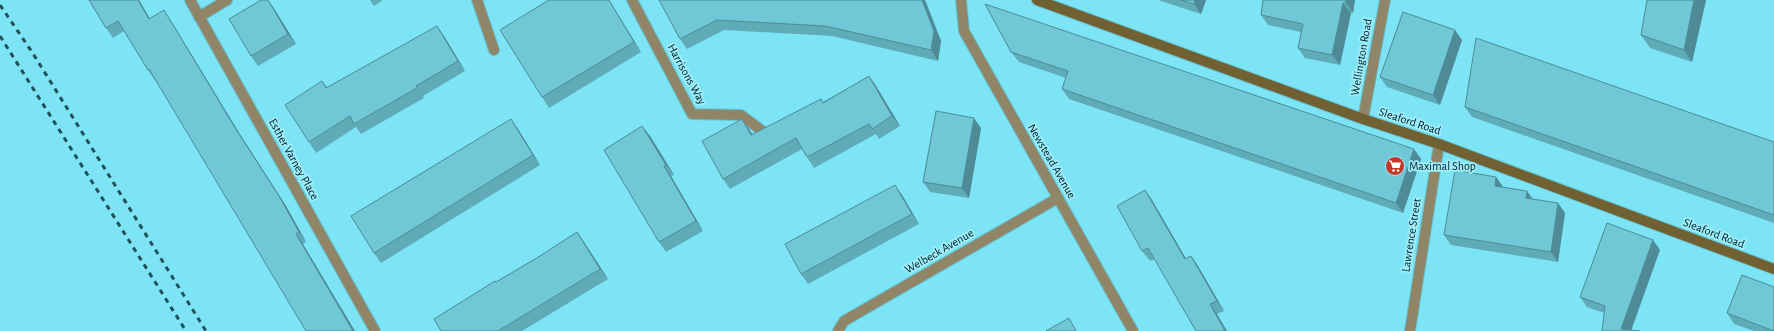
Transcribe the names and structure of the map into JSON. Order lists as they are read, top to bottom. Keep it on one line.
{"streets":{"street":["Wellington Road","Harrisons Way","Sleaford Road","Esther Varney Place","Newstead Avenue","Lawrence Street","Welbeck Avenue"]},"crossings":[["Wellington Road","Sleaford Road"],["Sleaford Road","Lawrence Street"],["Newstead Avenue","Welbeck Avenue"]],"places":{"supermarket":["Maximal Shop"]}}
